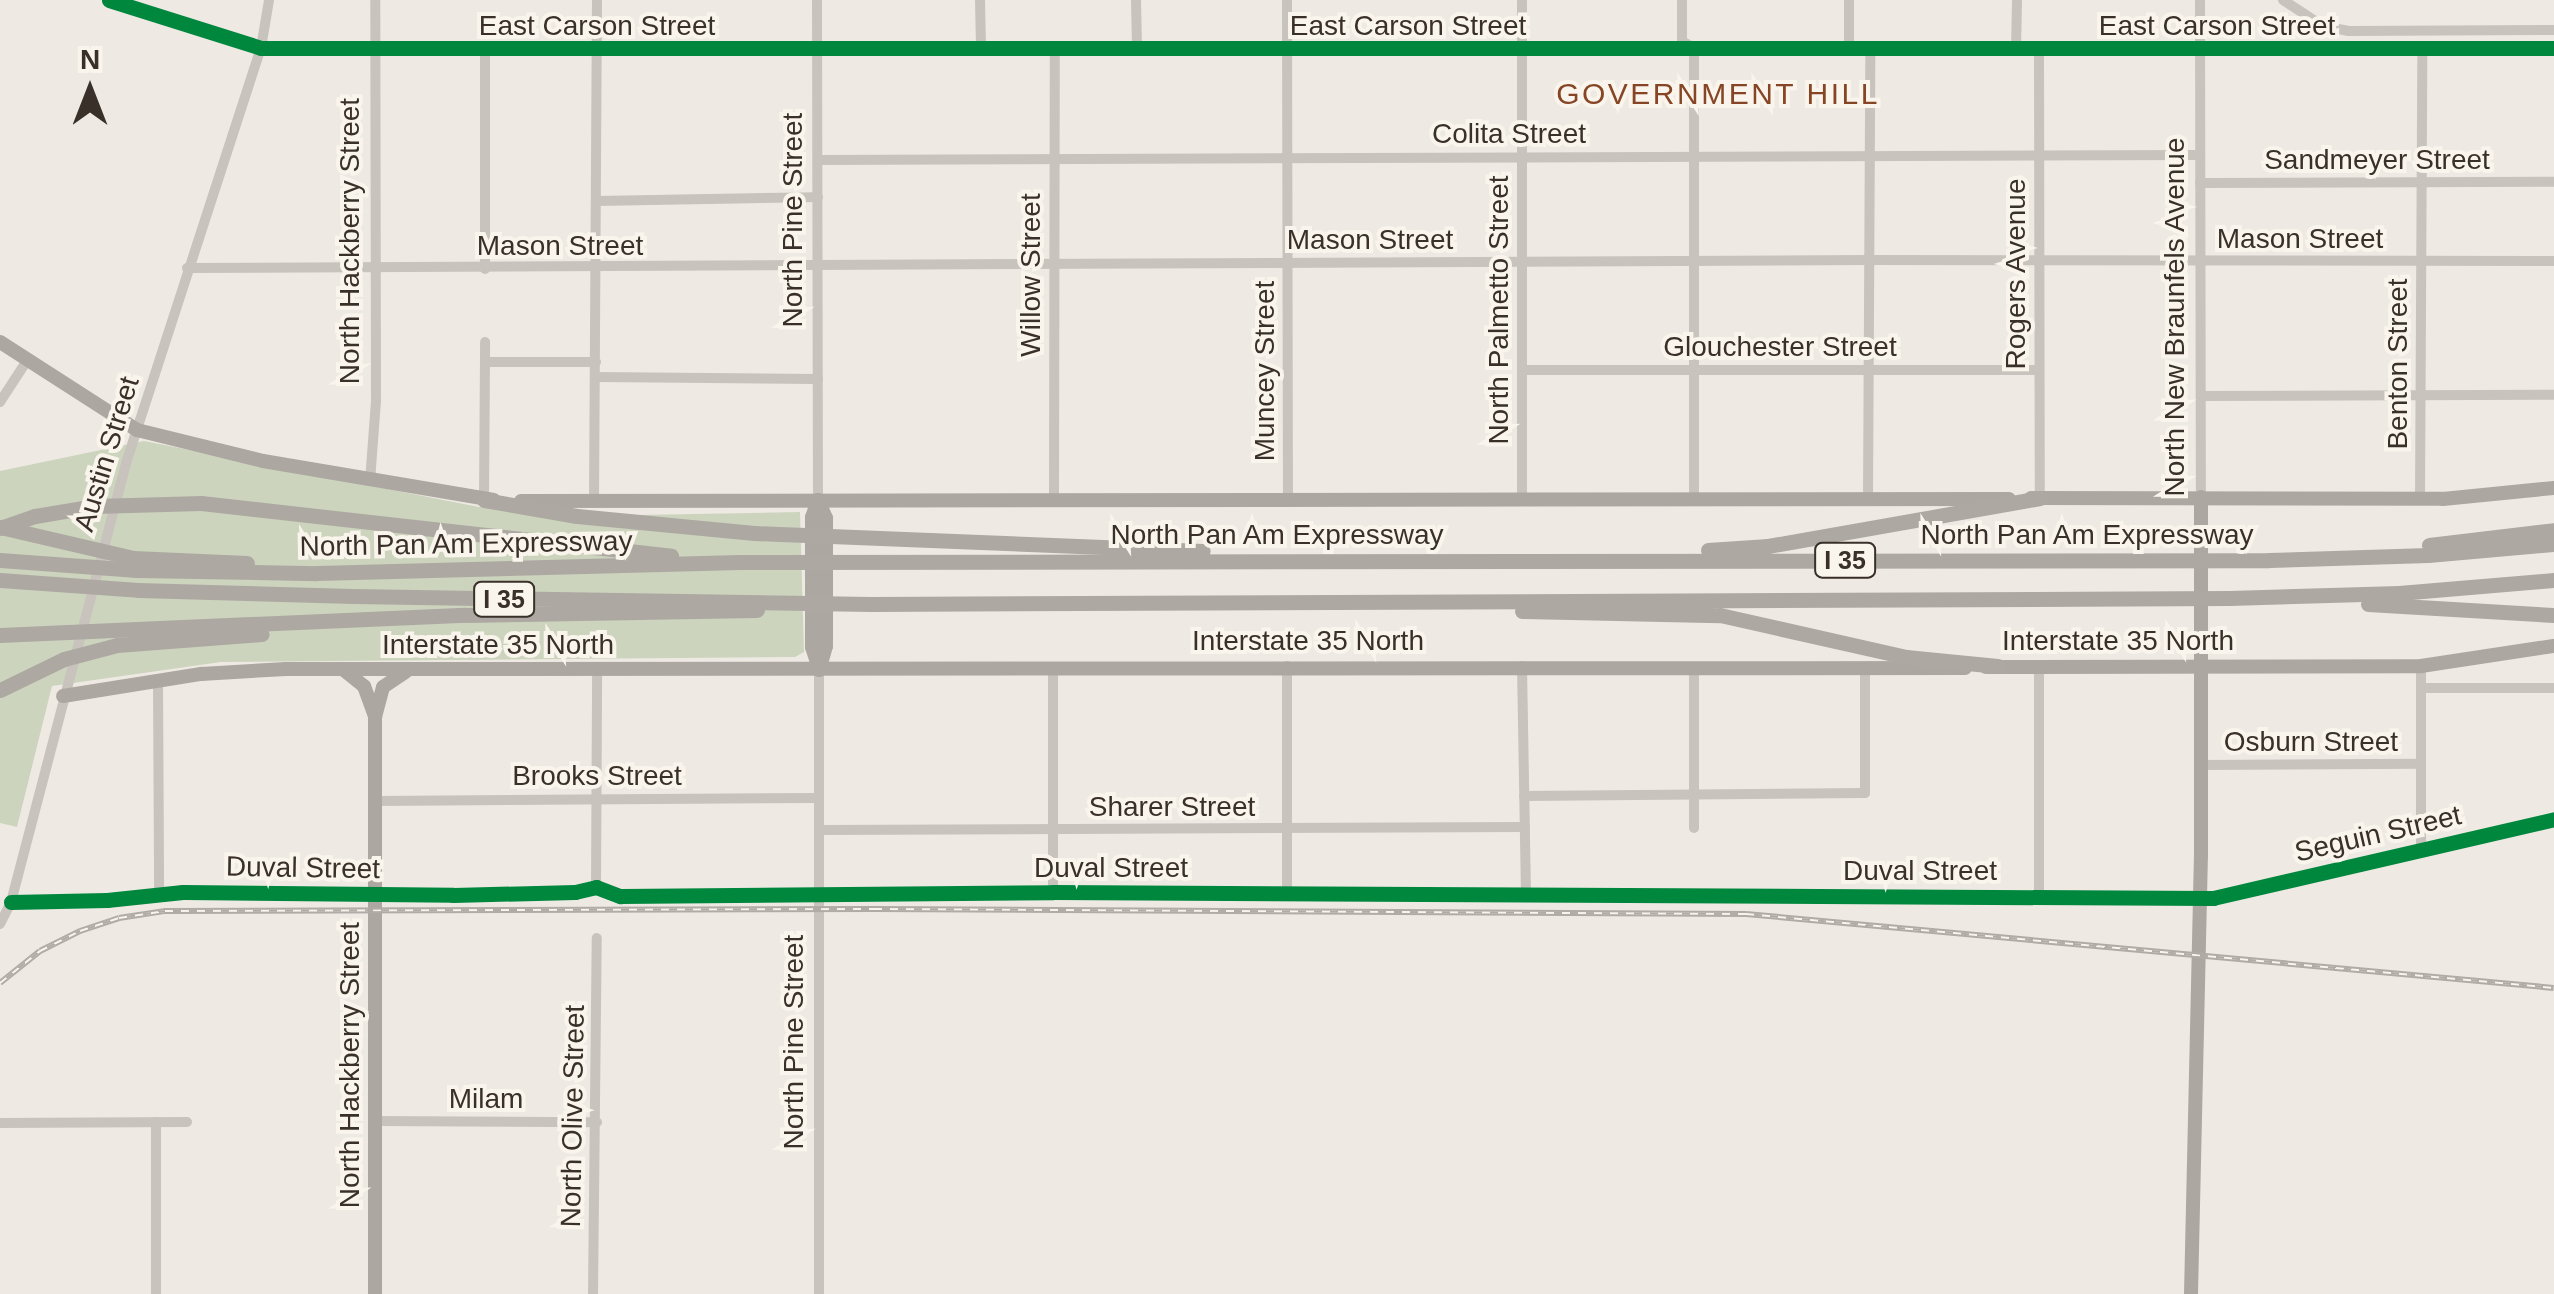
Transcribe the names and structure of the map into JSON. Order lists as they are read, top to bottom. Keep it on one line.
{"streets":{"highway":["North Pan Am Expressway","I 35"],"main road":["North Pine Street","North Hackberry Street","North New Braunfels Avenue","Interstate 35 North"],"street":["East Carson Street","Colita Street","Sandmeyer Street","Mason Street","Rogers Avenue","Willow Street","North Palmetto Street","Glouchester Street","Benton Street","Muncey Street","Austin Street","Osburn Street","Brooks Street","Sharer Street","Seguin Street","Duval Street","Milam","North Olive Street"]},"crossings":[["East Carson Street","North Pine Street"],["East Carson Street","North Hackberry Street"],["East Carson Street","Rogers Avenue"],["East Carson Street","Willow Street"],["East Carson Street","North Palmetto Street"],["East Carson Street","North New Braunfels Avenue"],["East Carson Street","Benton Street"],["East Carson Street","Muncey Street"],["East Carson Street","Austin Street"],["Colita Street","North Pine Street"],["Colita Street","Rogers Avenue"],["Colita Street","Willow Street"],["Colita Street","North Palmetto Street"],["Colita Street","North New Braunfels Avenue"],["Colita Street","Muncey Street"],["Sandmeyer Street","North New Braunfels Avenue"],["Sandmeyer Street","Benton Street"],["North Pine Street","Mason Street"],["North Pine Street","Interstate 35 North"],["North Pine Street","Brooks Street"],["North Pine Street","Sharer Street"],["North Pine Street","Duval Street"],["Mason Street","North Hackberry Street"],["Mason Street","Rogers Avenue"],["Mason Street","Willow Street"],["Mason Street","North Palmetto Street"],["Mason Street","North New Braunfels Avenue"],["Mason Street","Benton Street"],["Mason Street","Muncey Street"],["Mason Street","Austin Street"],["North Hackberry Street","Brooks Street"],["North Hackberry Street","Duval Street"],["North Hackberry Street","Milam"],["Rogers Avenue","Glouchester Street"],["North Palmetto Street","Glouchester Street"],["North New Braunfels Avenue","Interstate 35 North"],["North New Braunfels Avenue","Osburn Street"],["Austin Street","Interstate 35 North"],["Austin Street","Duval Street"],["Seguin Street","Duval Street"],["Milam","North Olive Street"]],"districts":["GOVERNMENT HILL"],"north":"top"}
